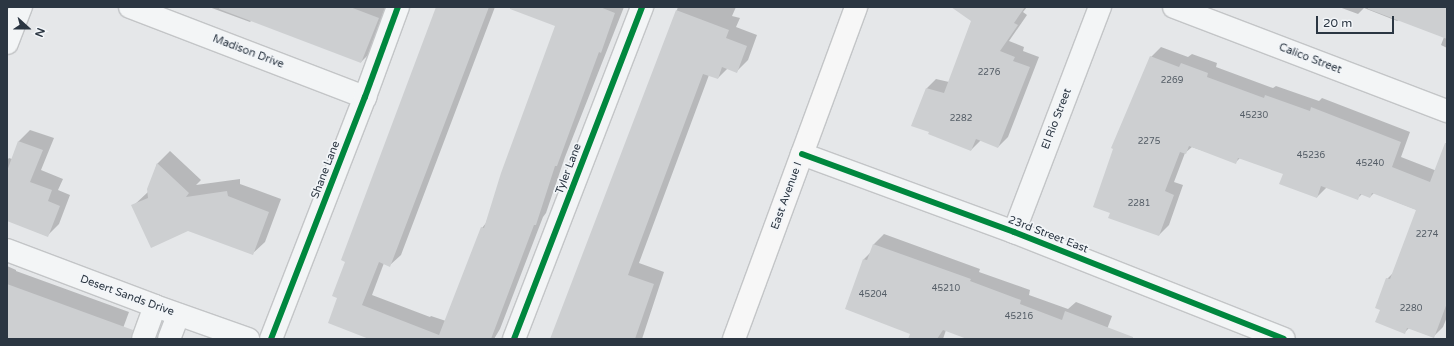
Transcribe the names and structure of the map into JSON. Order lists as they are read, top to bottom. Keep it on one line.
{"streets":{"main road":["East Avenue I"],"street":["Madison Drive","Calico Street","El Rio Street","Tyler Lane","Shane Lane","23rd Street East","Desert Sands Drive"]},"crossings":[["Madison Drive","Shane Lane"],["El Rio Street","23rd Street East"],["East Avenue I","23rd Street East"]],"house_numbers":["2276","2269","45230","2282","2275","45236","45240","2281","2274","45210","45204","2280","45216"],"scale_bar":"20 m","north":"right"}
